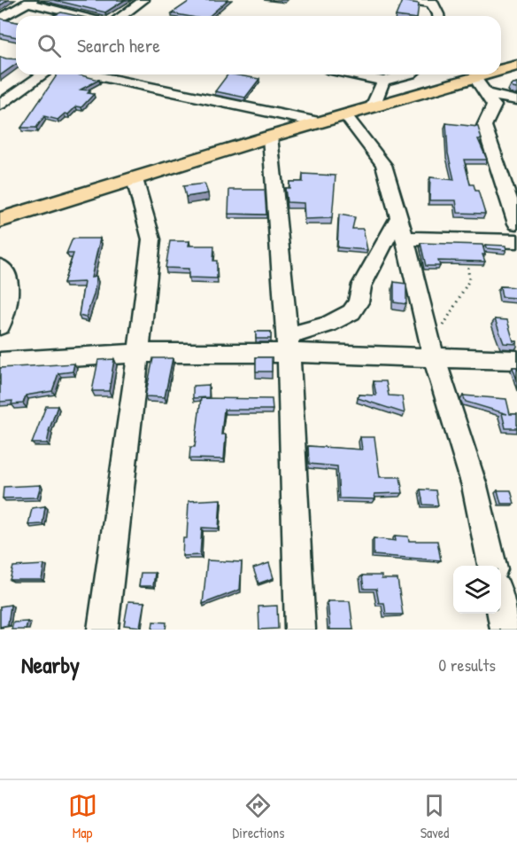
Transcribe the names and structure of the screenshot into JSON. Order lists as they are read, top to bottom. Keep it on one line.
{"page":{"search":"Search here","heading":["Nearby","0 results"],"nav":["Map","Directions","Saved"]}}
